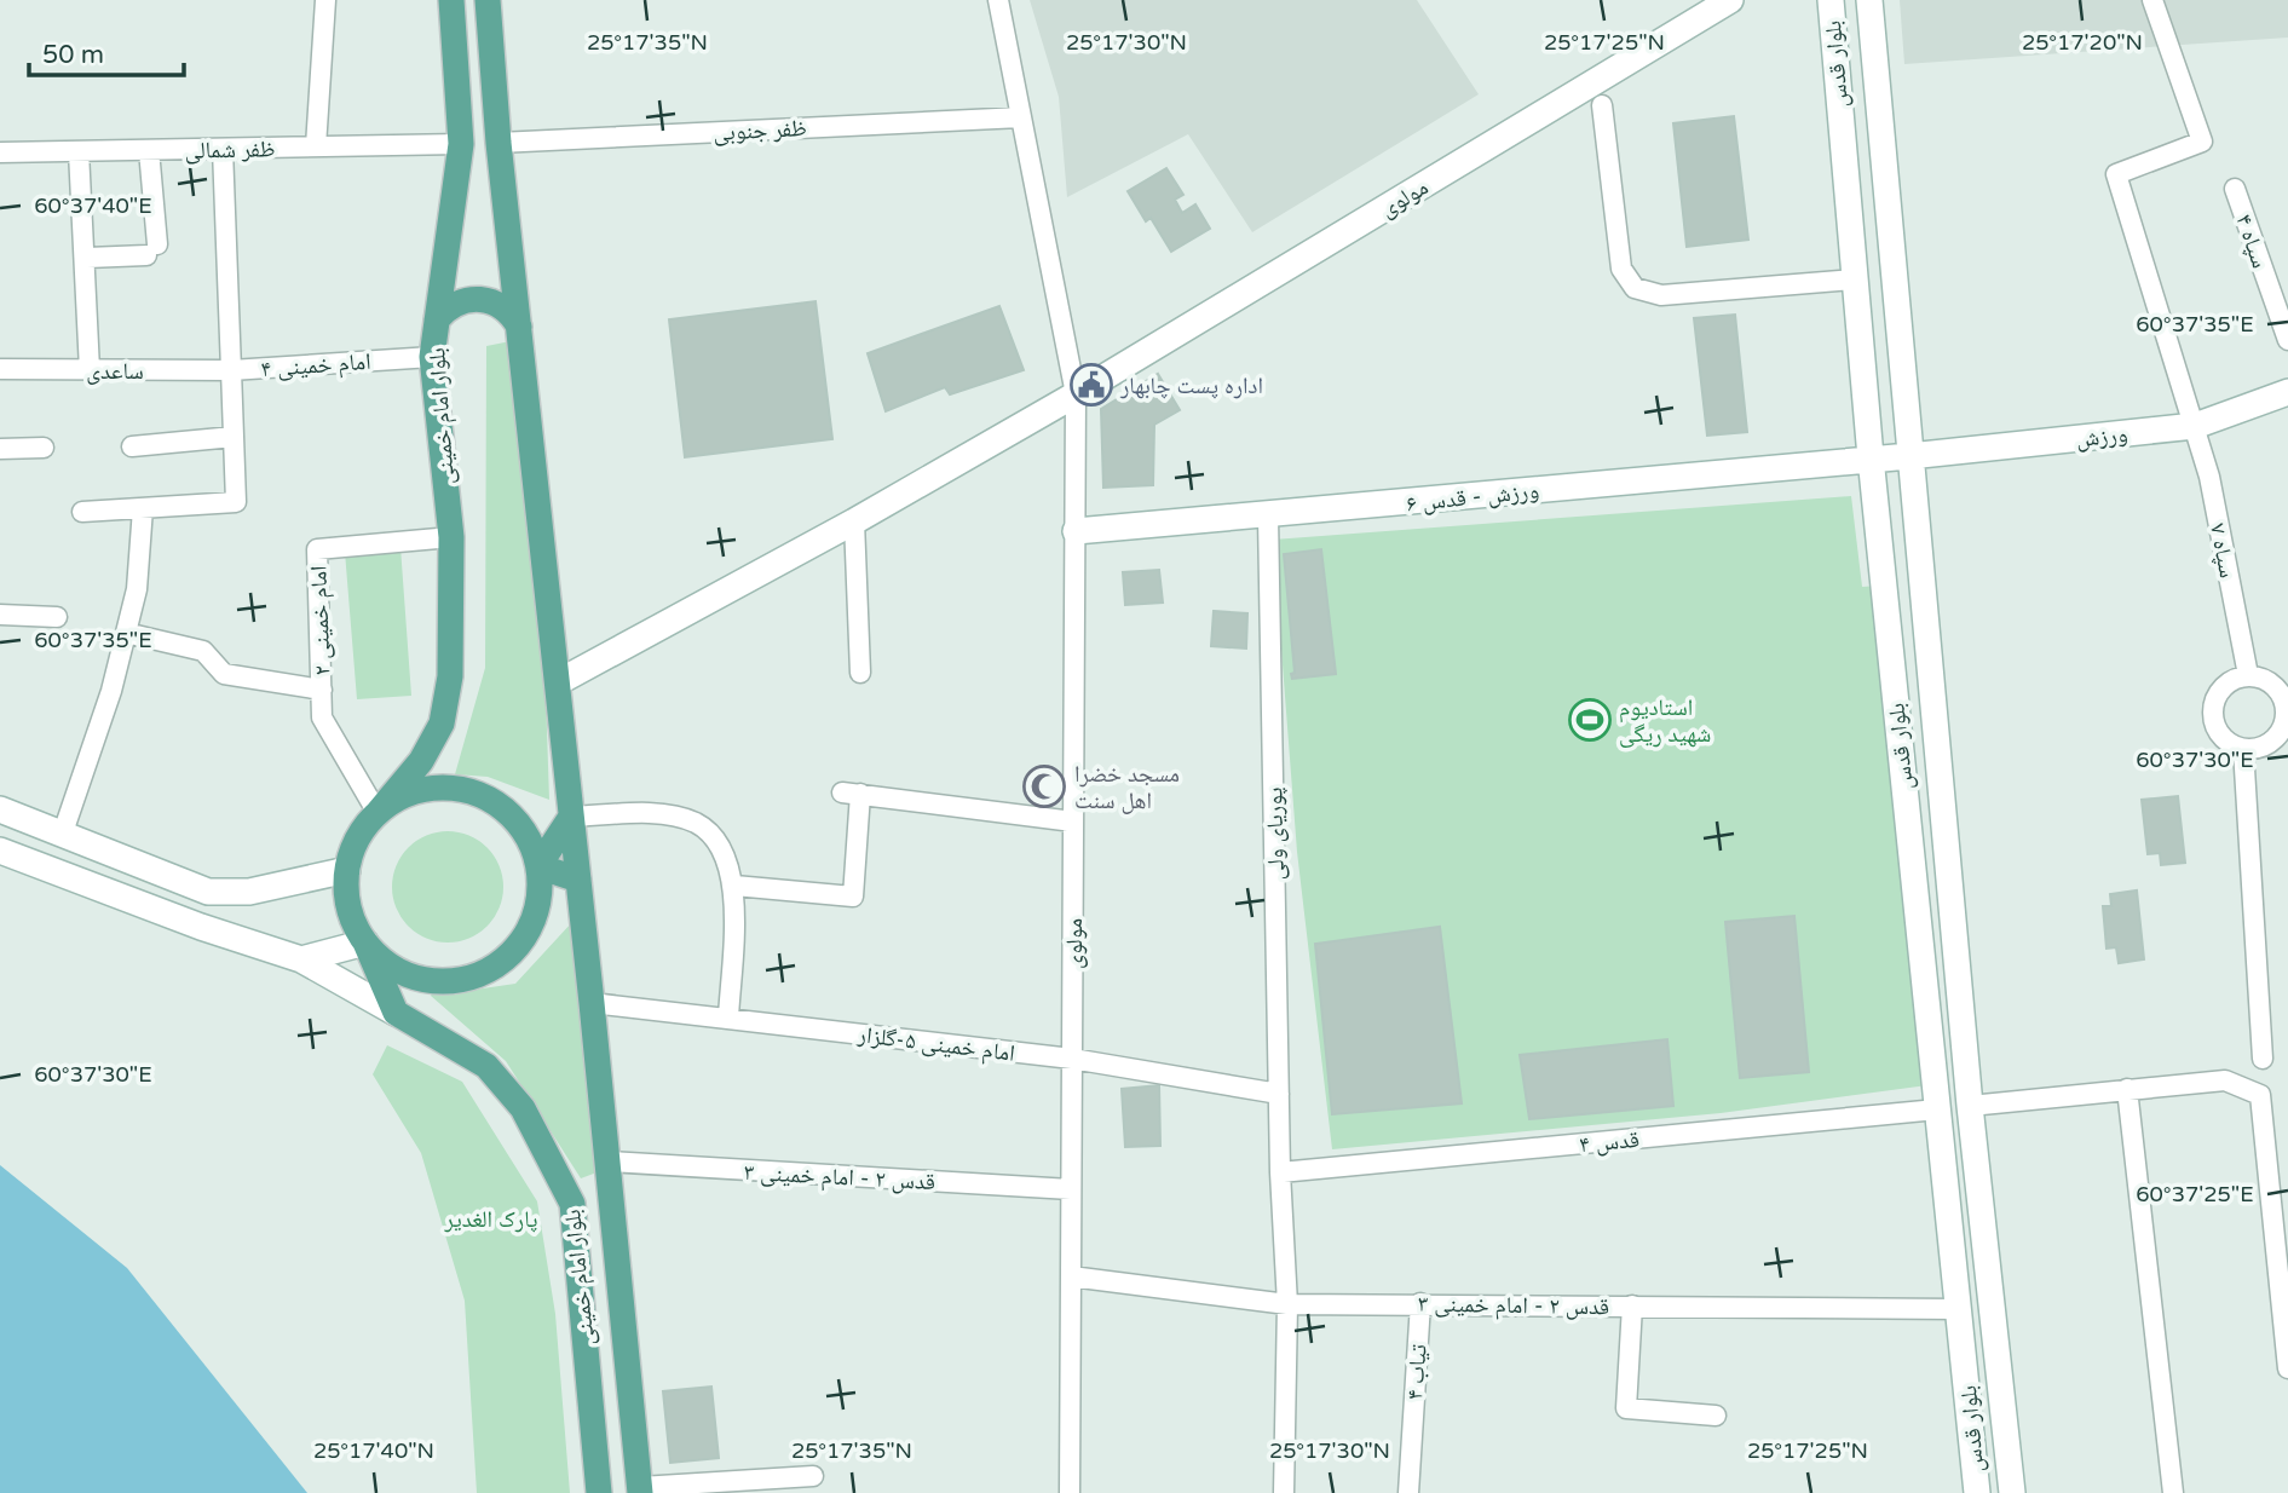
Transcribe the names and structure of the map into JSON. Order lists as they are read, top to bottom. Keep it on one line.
{"streets":{"main road":["بلوار امام خمینی"],"street":["بلوار قدس","ظفر جنوبی","ظفر شمالی","مولوی","سپاه ۴","امام خمینی ۴","ساعدی","ورزش","ورزش - قدس ۶","سپاه ۷","امام خمینی ۲","پوریای ولی","امام خمینی ۵-گلزار","قدس ۴","قدس ۲ - امام خمینی ۳","تیاب ۴"]},"crossings":[["بلوار قدس","ورزش"],["بلوار قدس","ورزش - قدس ۶"],["بلوار قدس","قدس ۴"],["بلوار قدس","قدس ۲ - امام خمینی ۳"],["ظفر جنوبی","مولوی"],["ظفر جنوبی","بلوار امام خمینی"],["ظفر شمالی","بلوار امام خمینی"],["مولوی","بلوار امام خمینی"],["مولوی","ورزش - قدس ۶"],["مولوی","امام خمینی ۵-گلزار"],["مولوی","قدس ۲ - امام خمینی ۳"],["امام خمینی ۴","ساعدی"],["امام خمینی ۴","بلوار امام خمینی"],["بلوار امام خمینی","امام خمینی ۲"],["بلوار امام خمینی","امام خمینی ۵-گلزار"],["بلوار امام خمینی","قدس ۲ - امام خمینی ۳"],["ورزش","ورزش - قدس ۶"],["ورزش","سپاه ۷"],["ورزش - قدس ۶","پوریای ولی"],["پوریای ولی","امام خمینی ۵-گلزار"],["پوریای ولی","قدس ۴"],["پوریای ولی","قدس ۲ - امام خمینی ۳"],["قدس ۲ - امام خمینی ۳","تیاب ۴"]],"parks":["پارک الغدیر"],"places":{"public building":["اداره پست چابهار"],"sports":["استادیوم شهید ریگی"],"mosque":["مسجد خضرا اهل سنت"]},"scale_bar":"50 m","coordinates":["25°17'35\"N","25°17'30\"N","25°17'25\"N","25°17'20\"N","60°37'40\"E","60°37'35\"E","60°37'30\"E","60°37'25\"E","25°17'40\"N"]}
